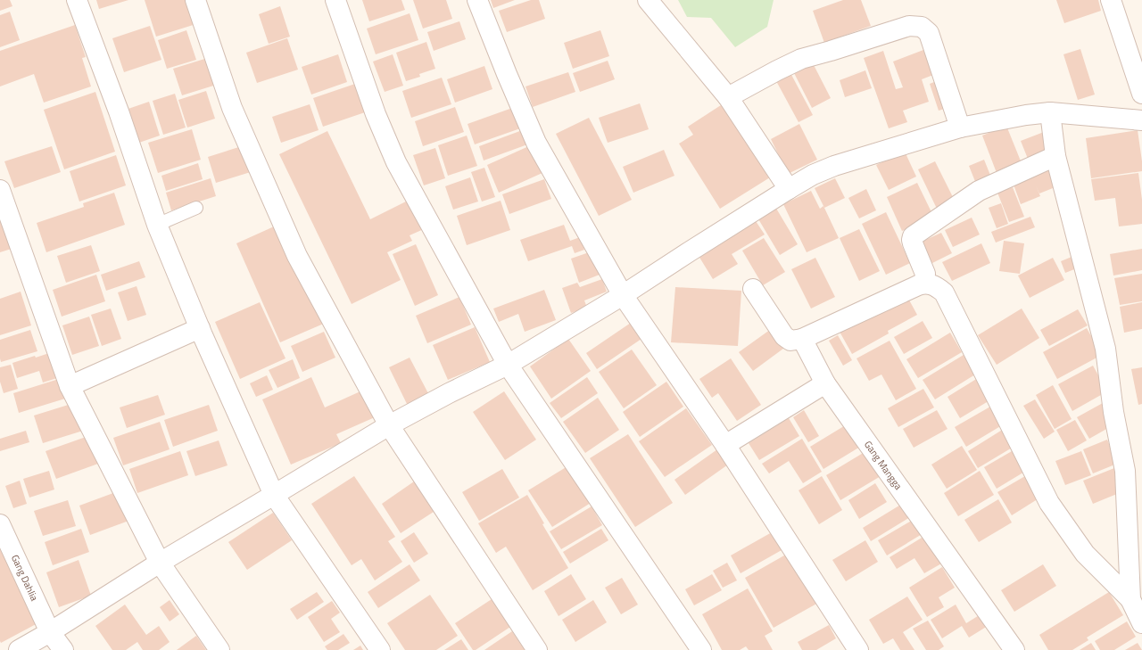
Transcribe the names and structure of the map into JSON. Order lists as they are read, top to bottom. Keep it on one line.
{"streets":{"street":["Gang Mangga","Gang Dahlia"]}}
